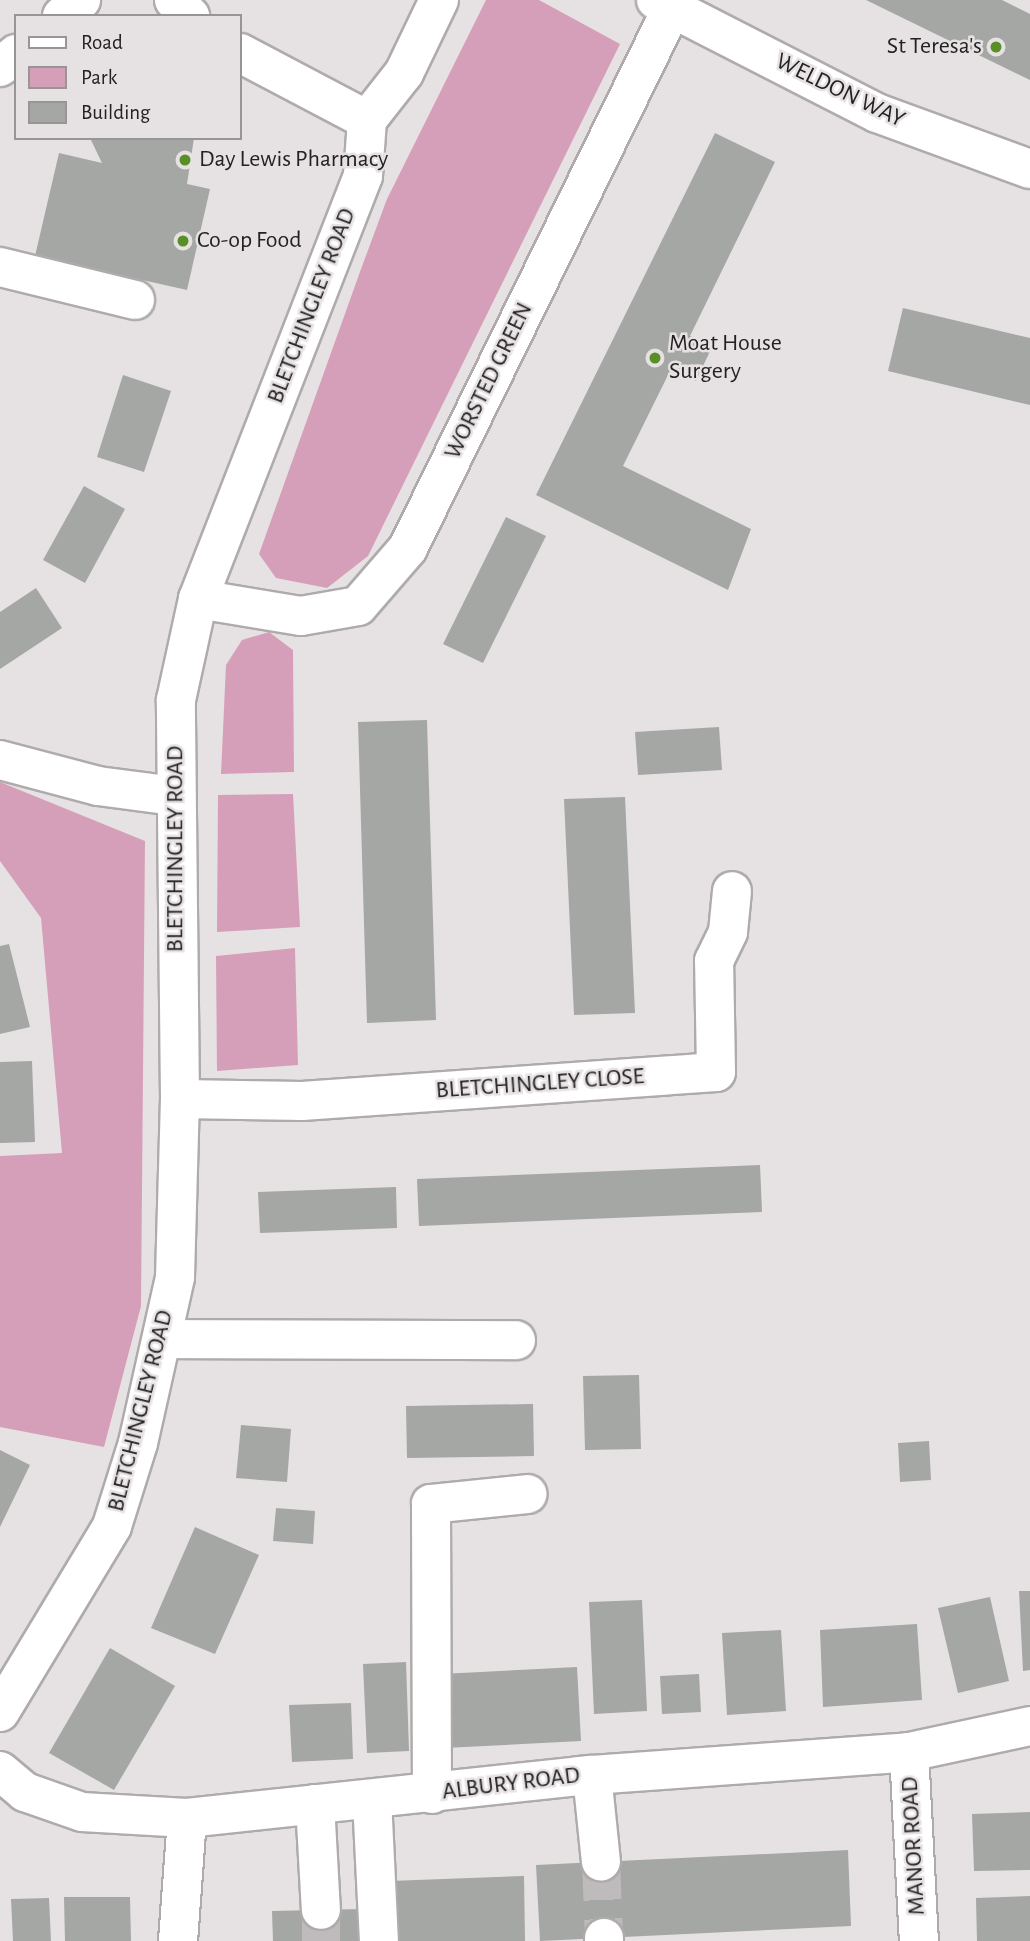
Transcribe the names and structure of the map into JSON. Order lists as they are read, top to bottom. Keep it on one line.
{"streets":{"street":["WELDON WAY","BLETCHINGLEY ROAD","WORSTED GREEN","BLETCHINGLEY CLOSE","ALBURY ROAD","MANOR ROAD"]},"crossings":[["WELDON WAY","WORSTED GREEN"],["BLETCHINGLEY ROAD","WORSTED GREEN"],["BLETCHINGLEY ROAD","BLETCHINGLEY CLOSE"],["ALBURY ROAD","MANOR ROAD"]],"places":["St Teresa's","Day Lewis Pharmacy","Co-op Food","Moat House Surgery"],"legend":["Road","Park","Building"]}
